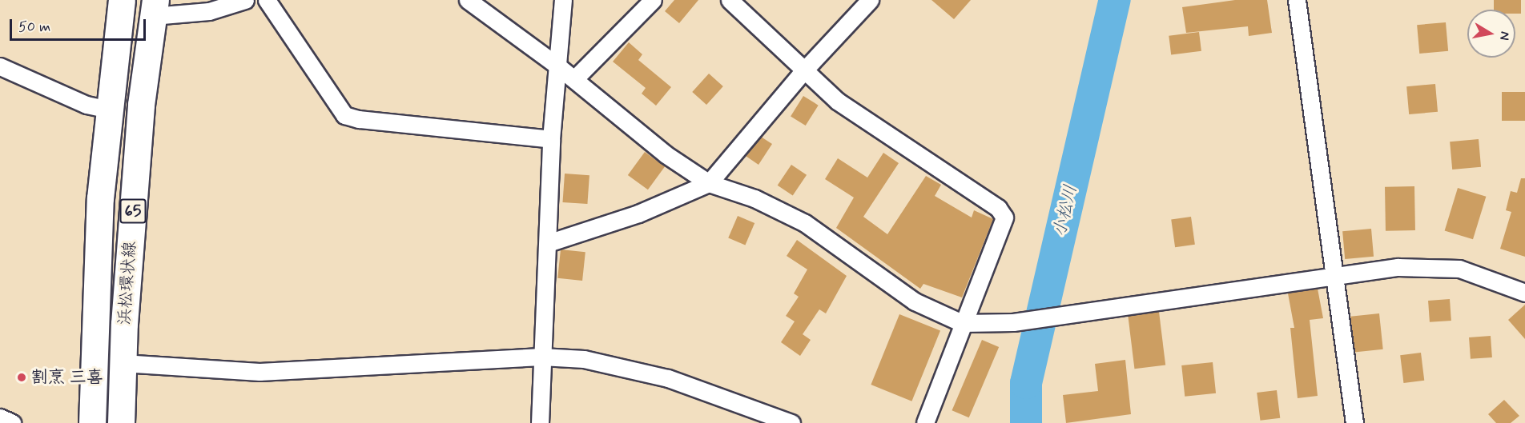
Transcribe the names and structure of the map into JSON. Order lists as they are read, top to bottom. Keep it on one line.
{"streets":{"main road":["65","浜松環状線"]},"water":["小松川"],"places":["割烹 三喜"],"scale_bar":"50 m","north":"right"}
